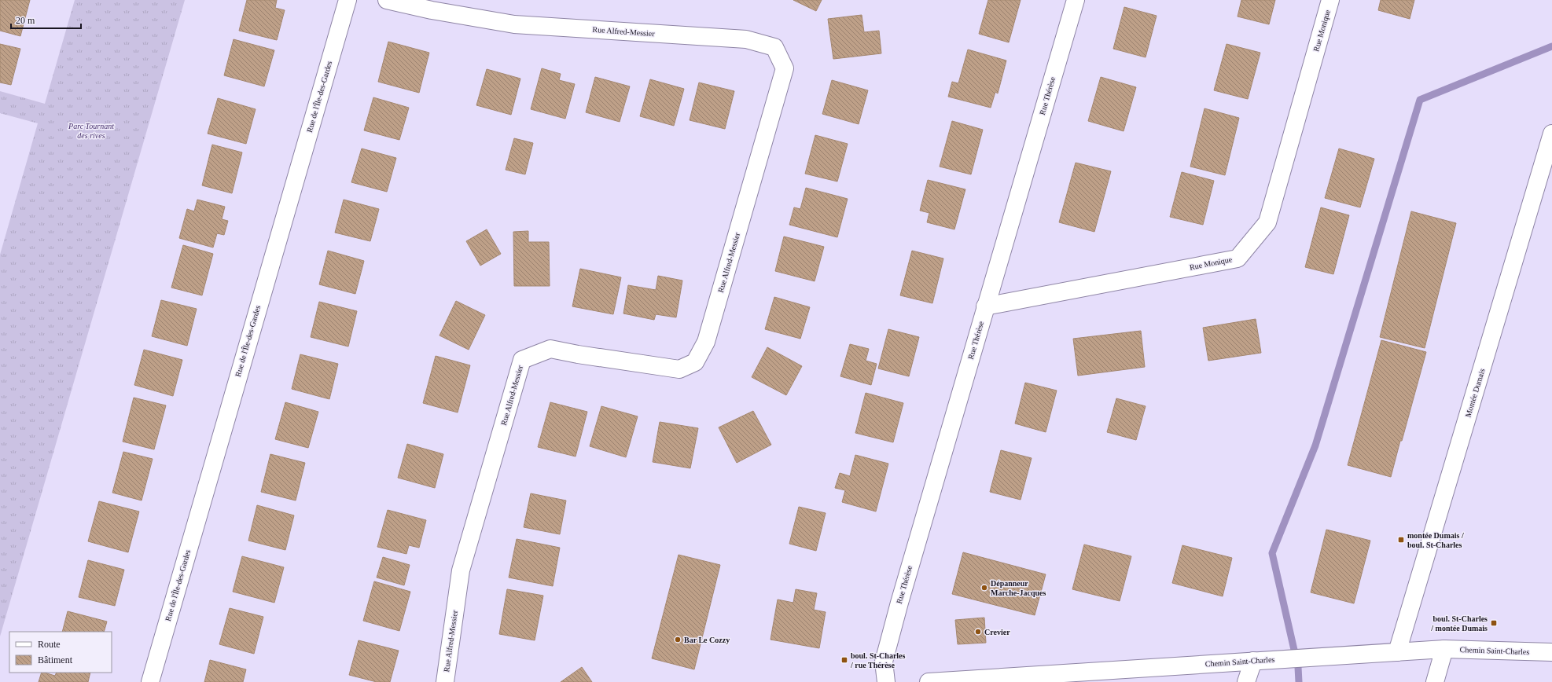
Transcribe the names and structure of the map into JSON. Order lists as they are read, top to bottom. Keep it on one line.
{"streets":{"street":["Rue Monique","Rue Alfred-Messier","Rue Thérèse","Rue de l'Île-des-Gardes","Montée Dumais","Chemin Saint-Charles"]},"crossings":[["Rue Monique","Rue Thérèse"],["Montée Dumais","Chemin Saint-Charles"]],"parks":["Parc Tournant des rives"],"places":{"transit":["montée Dumais / boul. St-Charles","boul. St-Charles / montée Dumais","boul. St-Charles / rue Thérèse"],"other":["Dépanneur Marche-Jacques","Crevier","Bar Le Cozzy"]},"legend":["Route","Bâtiment"],"scale_bar":"20 m"}
